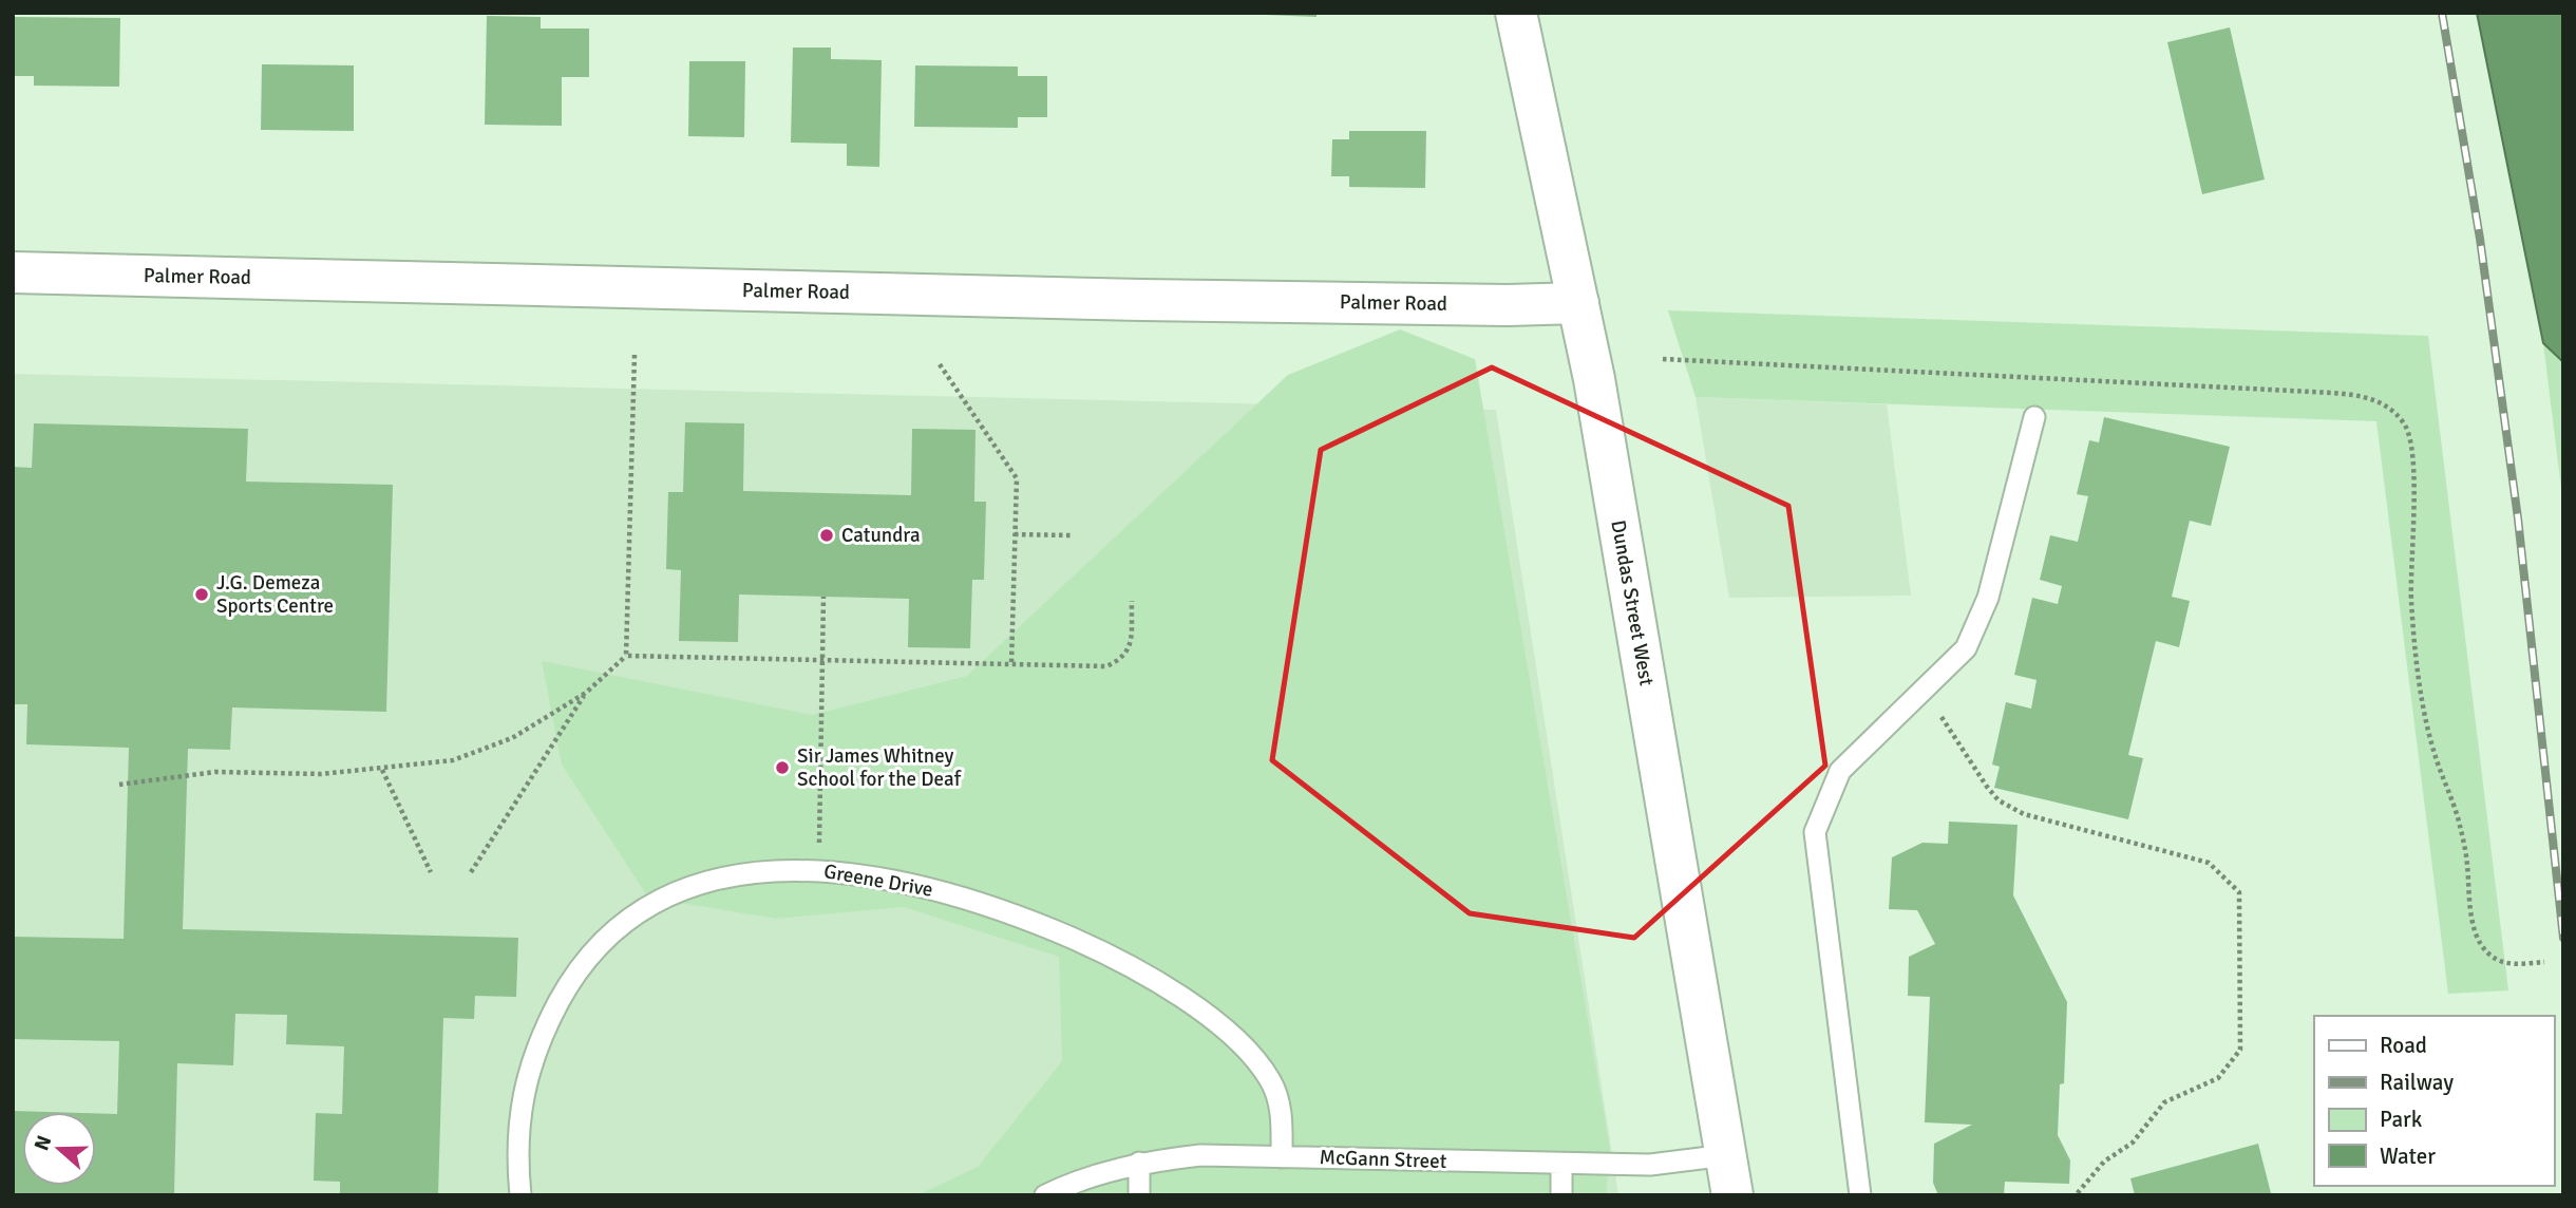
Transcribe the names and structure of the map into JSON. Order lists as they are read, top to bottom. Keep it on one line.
{"streets":{"street":["Palmer Road","Dundas Street West"],"lane":["Greene Drive","McGann Street"]},"crossings":[["Palmer Road","Dundas Street West"],["Dundas Street West","McGann Street"],["Greene Drive","McGann Street"]],"places":["Catundra","J.G. Demeza Sports Centre","Sir James Whitney School for the Deaf"],"legend":["Road","Railway","Park","Water"],"north":"left"}
